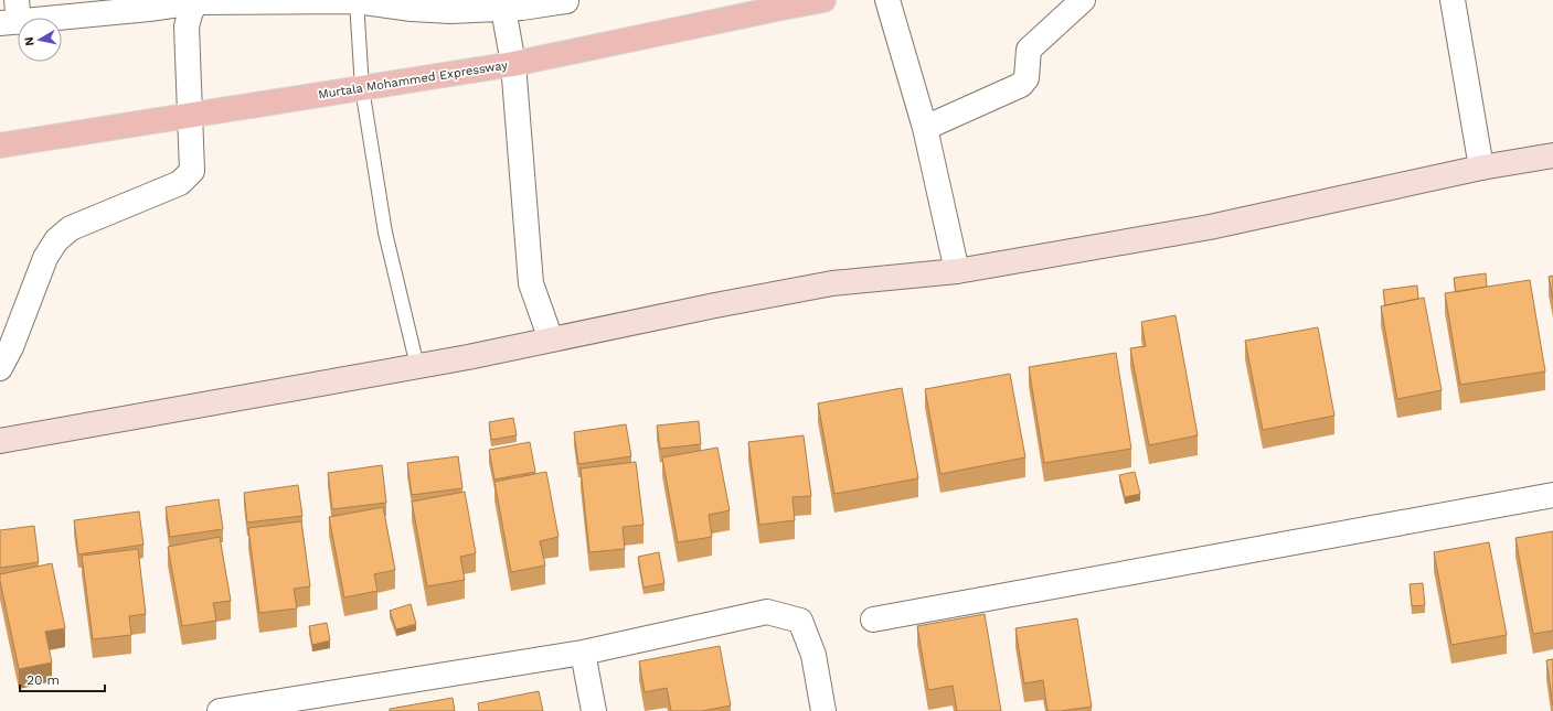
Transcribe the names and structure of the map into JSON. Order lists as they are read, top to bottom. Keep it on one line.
{"streets":{"main road":["Murtala Mohammed Expressway"]},"scale_bar":"20 m","north":"left"}
